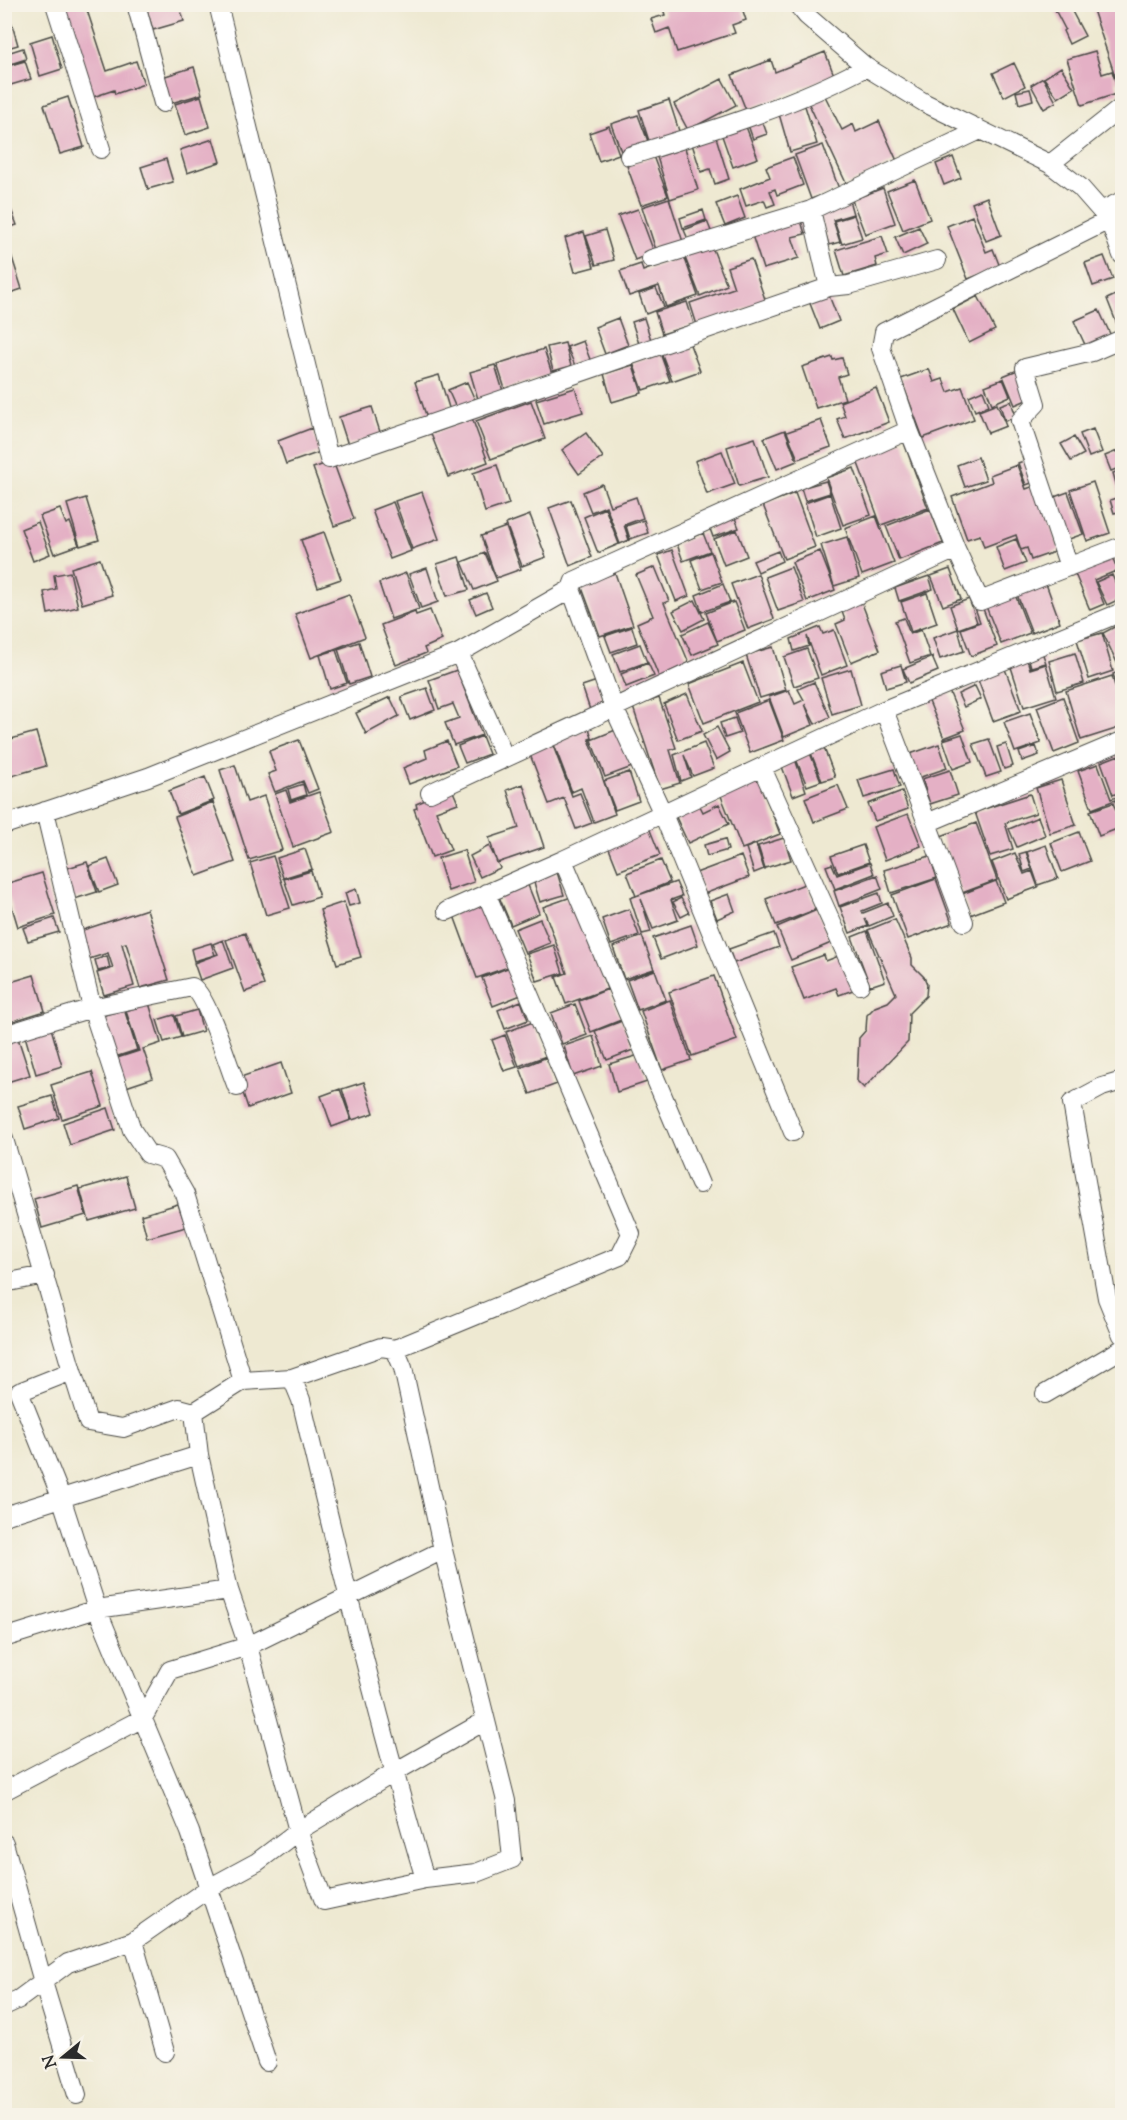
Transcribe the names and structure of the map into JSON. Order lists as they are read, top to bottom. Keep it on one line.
{"north":"left"}
